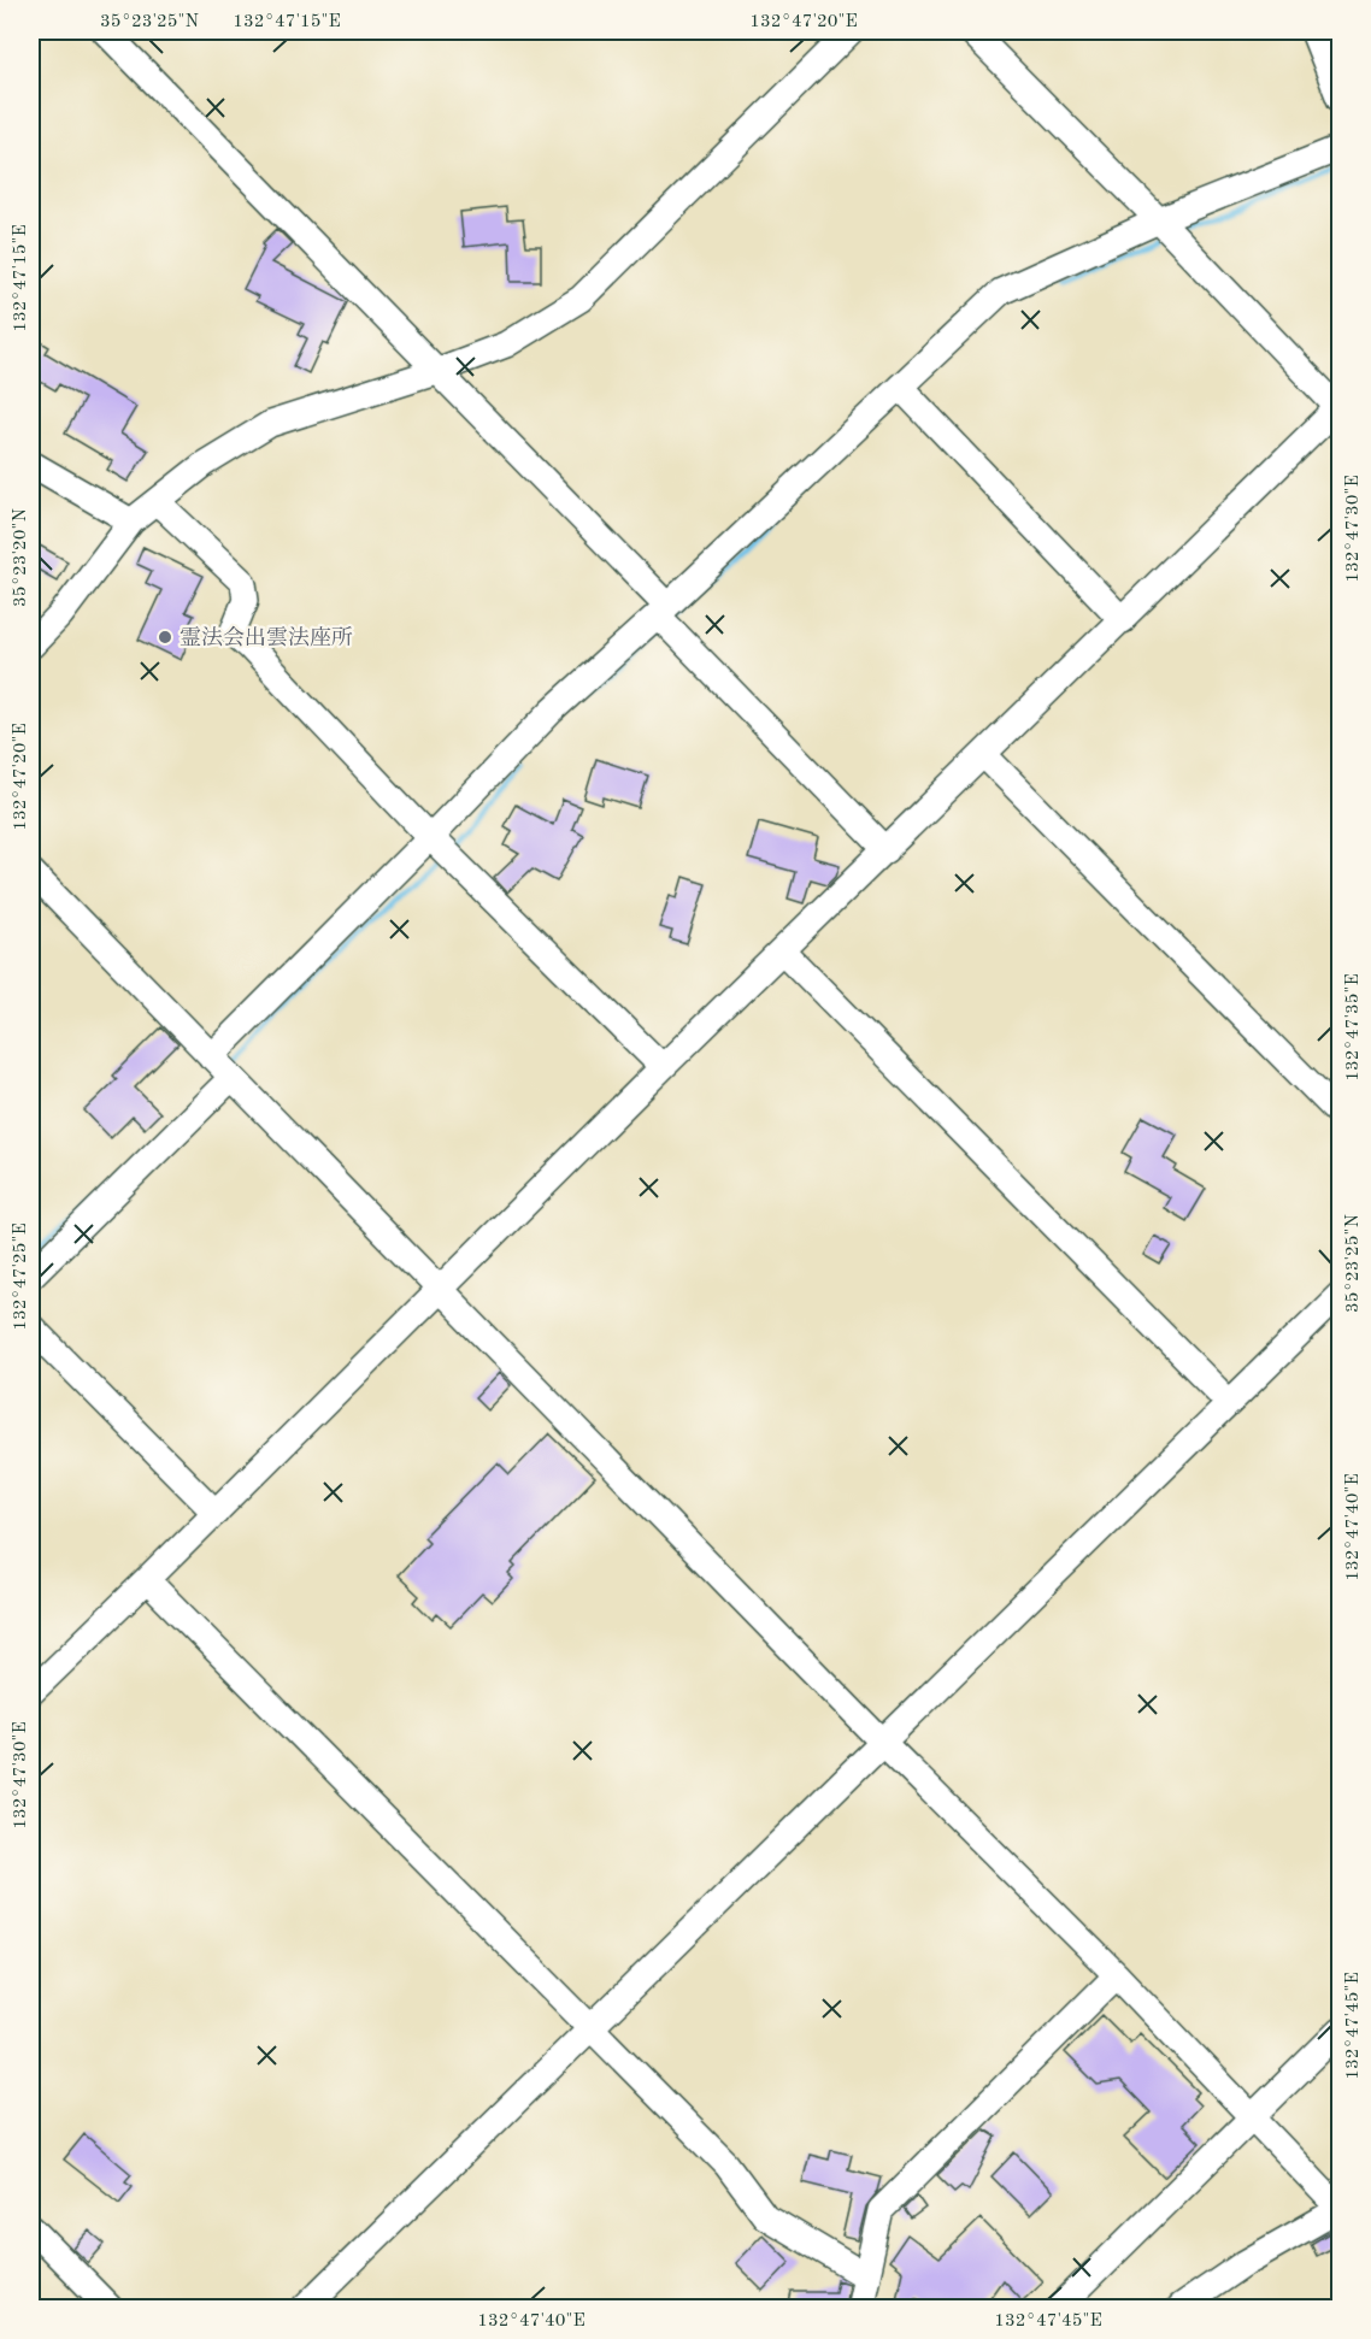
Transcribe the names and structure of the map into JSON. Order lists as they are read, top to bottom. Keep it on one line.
{"places":["霊法会出雲法座所"],"coordinates":["35°23'25\"N","132°47'15\"E","132°47'20\"E","132°47'30\"E","35°23'20\"N","132°47'35\"E","132°47'25\"E","132°47'40\"E","132°47'45\"E"]}
